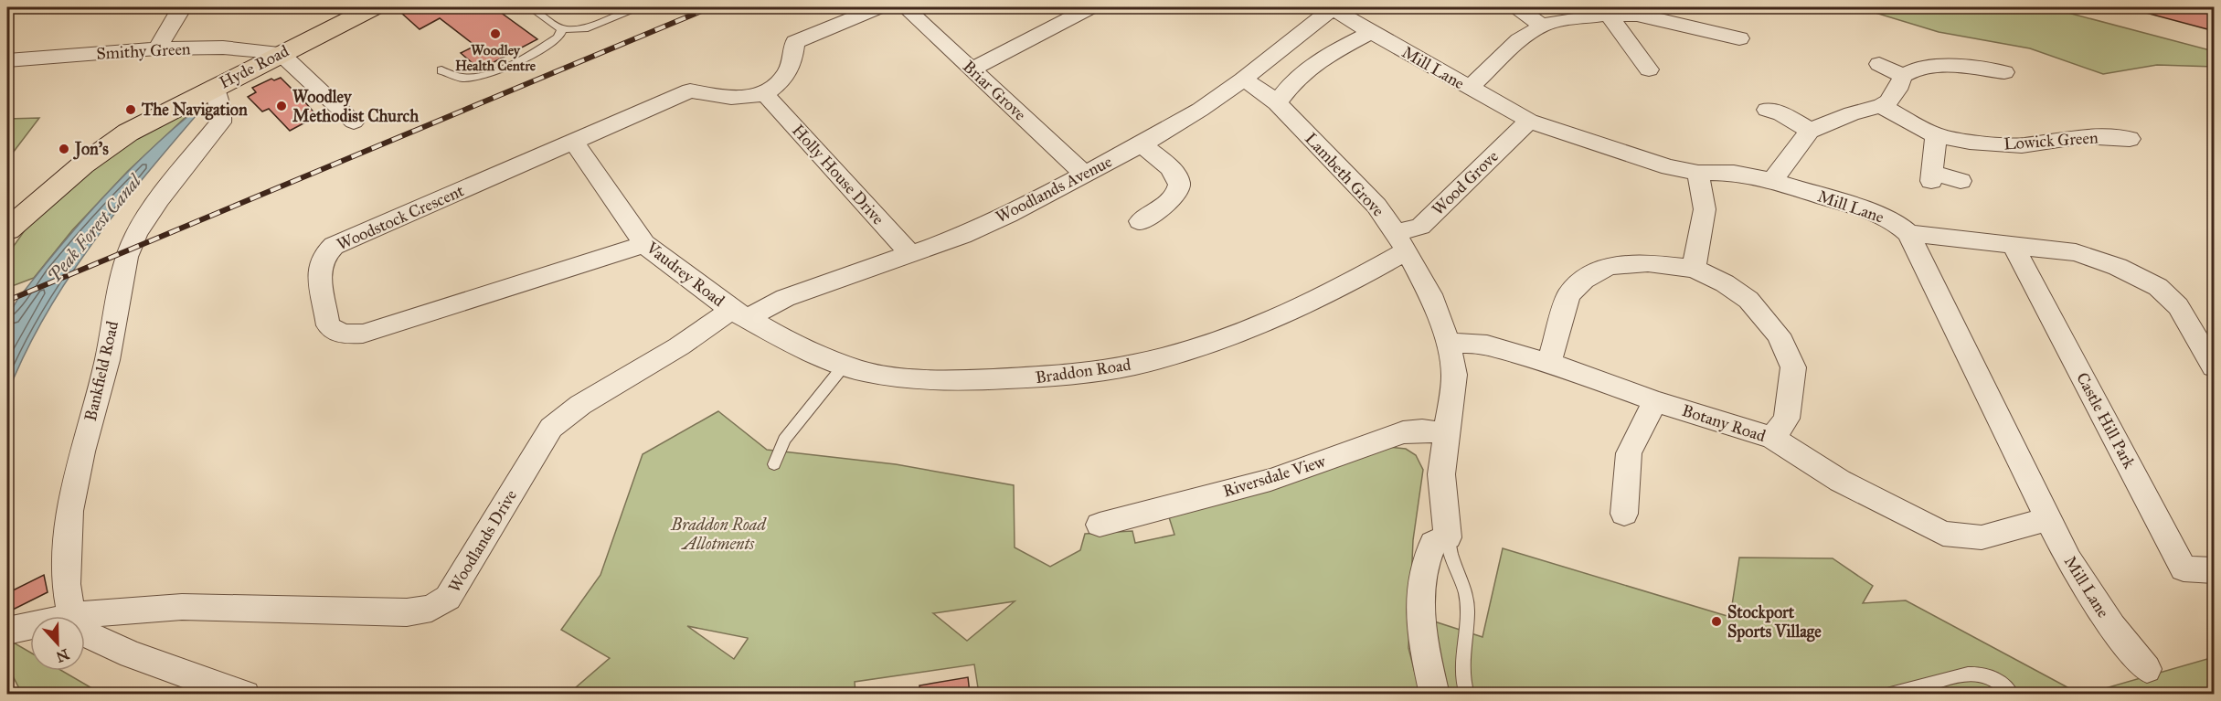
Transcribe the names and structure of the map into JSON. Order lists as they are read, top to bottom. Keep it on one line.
{"streets":{"main road":["Hyde Road"],"street":["Smithy Green","Mill Lane","Briar Grove","Lowick Green","Holly House Drive","Lambeth Grove","Wood Grove","Woodlands Avenue","Woodstock Crescent","Vaudrey Road","Bankfield Road","Braddon Road","Castle Hill Park","Botany Road","Riversdale View","Woodlands Drive"]},"crossings":[["Smithy Green","Hyde Road"],["Hyde Road","Bankfield Road"],["Mill Lane","Wood Grove"],["Mill Lane","Woodlands Avenue"],["Mill Lane","Botany Road"],["Briar Grove","Woodlands Avenue"],["Holly House Drive","Woodlands Avenue"],["Holly House Drive","Woodstock Crescent"],["Lambeth Grove","Wood Grove"],["Lambeth Grove","Woodlands Avenue"],["Lambeth Grove","Braddon Road"],["Lambeth Grove","Botany Road"],["Lambeth Grove","Riversdale View"],["Wood Grove","Braddon Road"],["Woodlands Avenue","Vaudrey Road"],["Woodlands Avenue","Braddon Road"],["Woodlands Avenue","Woodlands Drive"],["Woodstock Crescent","Vaudrey Road"],["Vaudrey Road","Braddon Road"],["Vaudrey Road","Woodlands Drive"],["Braddon Road","Woodlands Drive"]],"water":["Peak Forest Canal"],"parks":["Braddon Road Allotments"],"places":["Woodley Health Centre","Woodley Methodist Church","The Navigation","Jon's","Stockport Sports Village"],"north":"bottom"}
